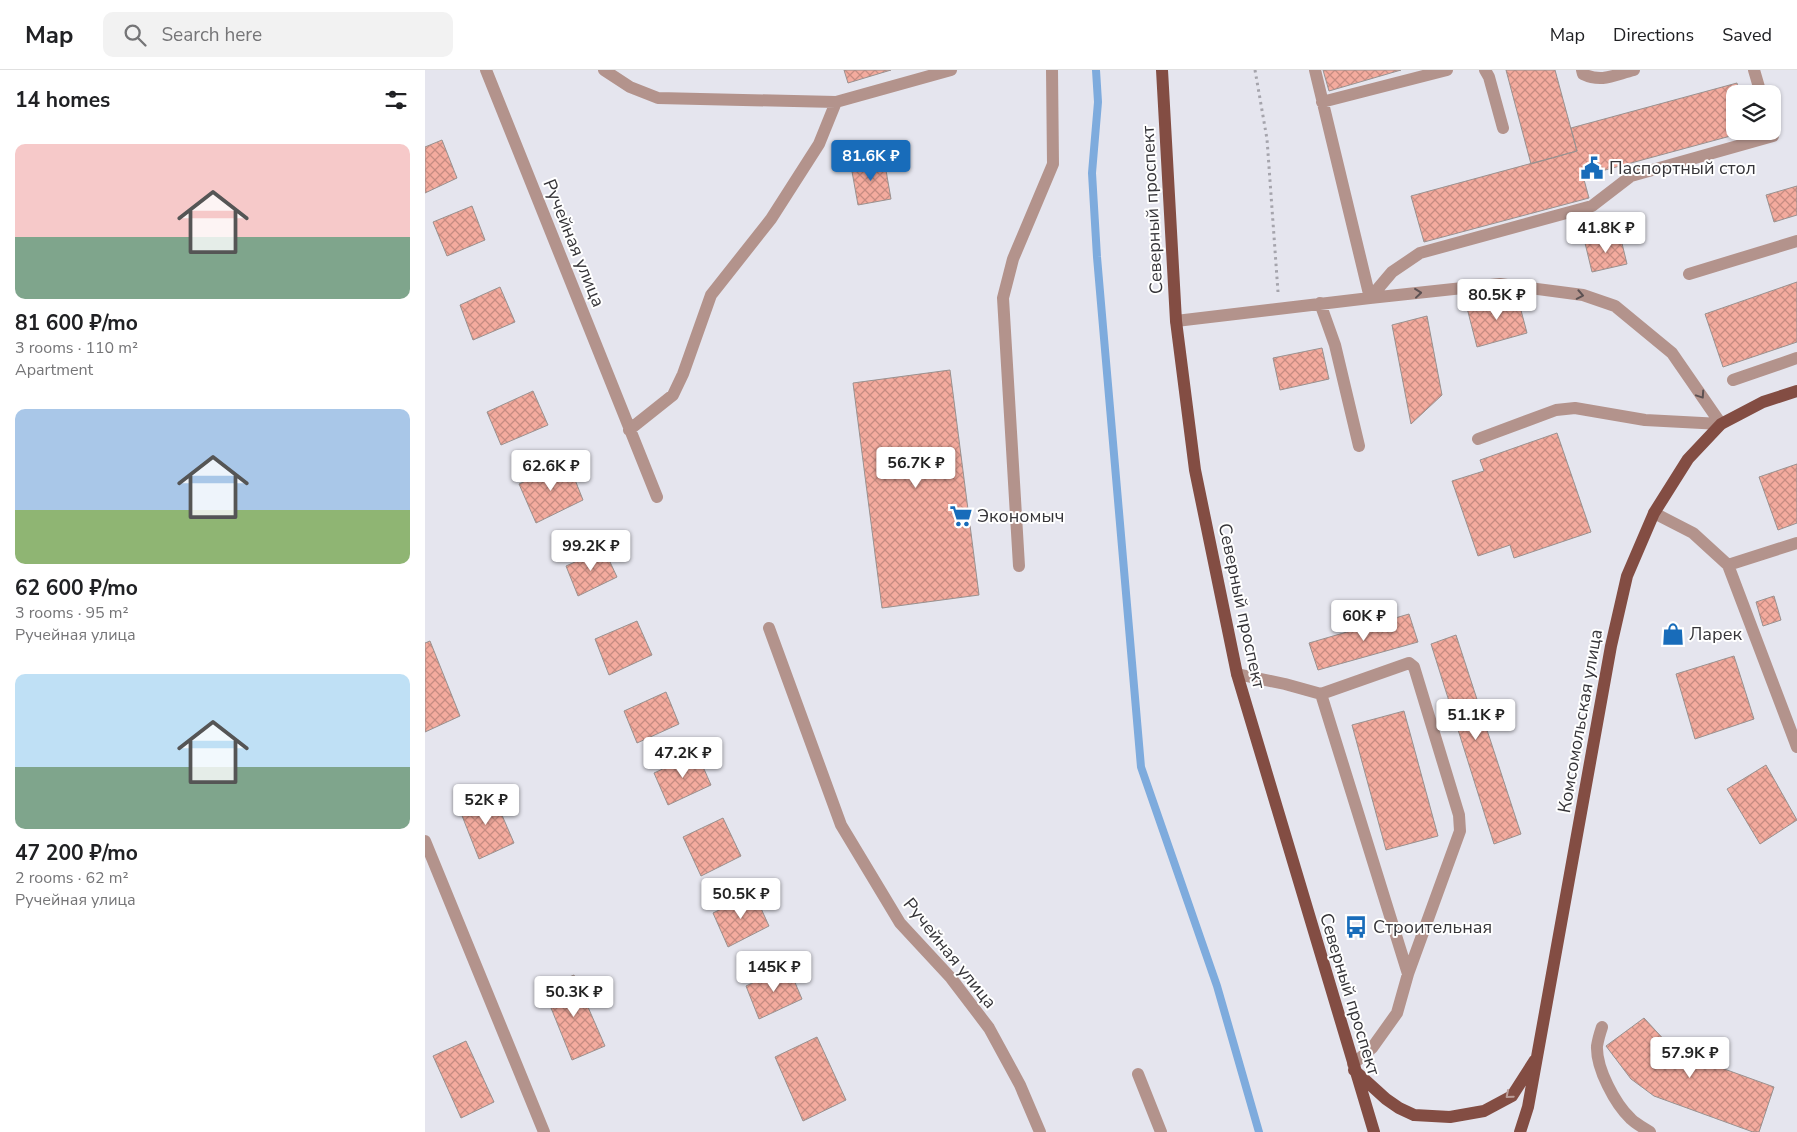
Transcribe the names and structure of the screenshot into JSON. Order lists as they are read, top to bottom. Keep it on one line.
{"streets":{"main road":["Северный проспект","Комсомольская улица"],"street":["Ручейная улица"]},"places":{"public building":["Паспортный стол"],"supermarket":["Экономыч"],"shop":["Ларек"],"bus stop":["Строительная"]},"page":{"header":"Map","search":"Search here","nav":["Map","Directions","Saved"],"heading":"14 homes","list":[{"name":"81 600 ₽/mo","note":"3 rooms · 110 m² · Apartment"},{"name":"62 600 ₽/mo","note":"3 rooms · 95 m² · Ручейная улица"},{"name":"47 200 ₽/mo","note":"2 rooms · 62 m² · Ручейная улица"}],"price":["81.6K ₽","41.8K ₽","80.5K ₽","56.7K ₽","62.6K ₽","99.2K ₽","60K ₽","51.1K ₽","47.2K ₽","52K ₽","50.5K ₽","145K ₽","50.3K ₽","57.9K ₽"]}}
